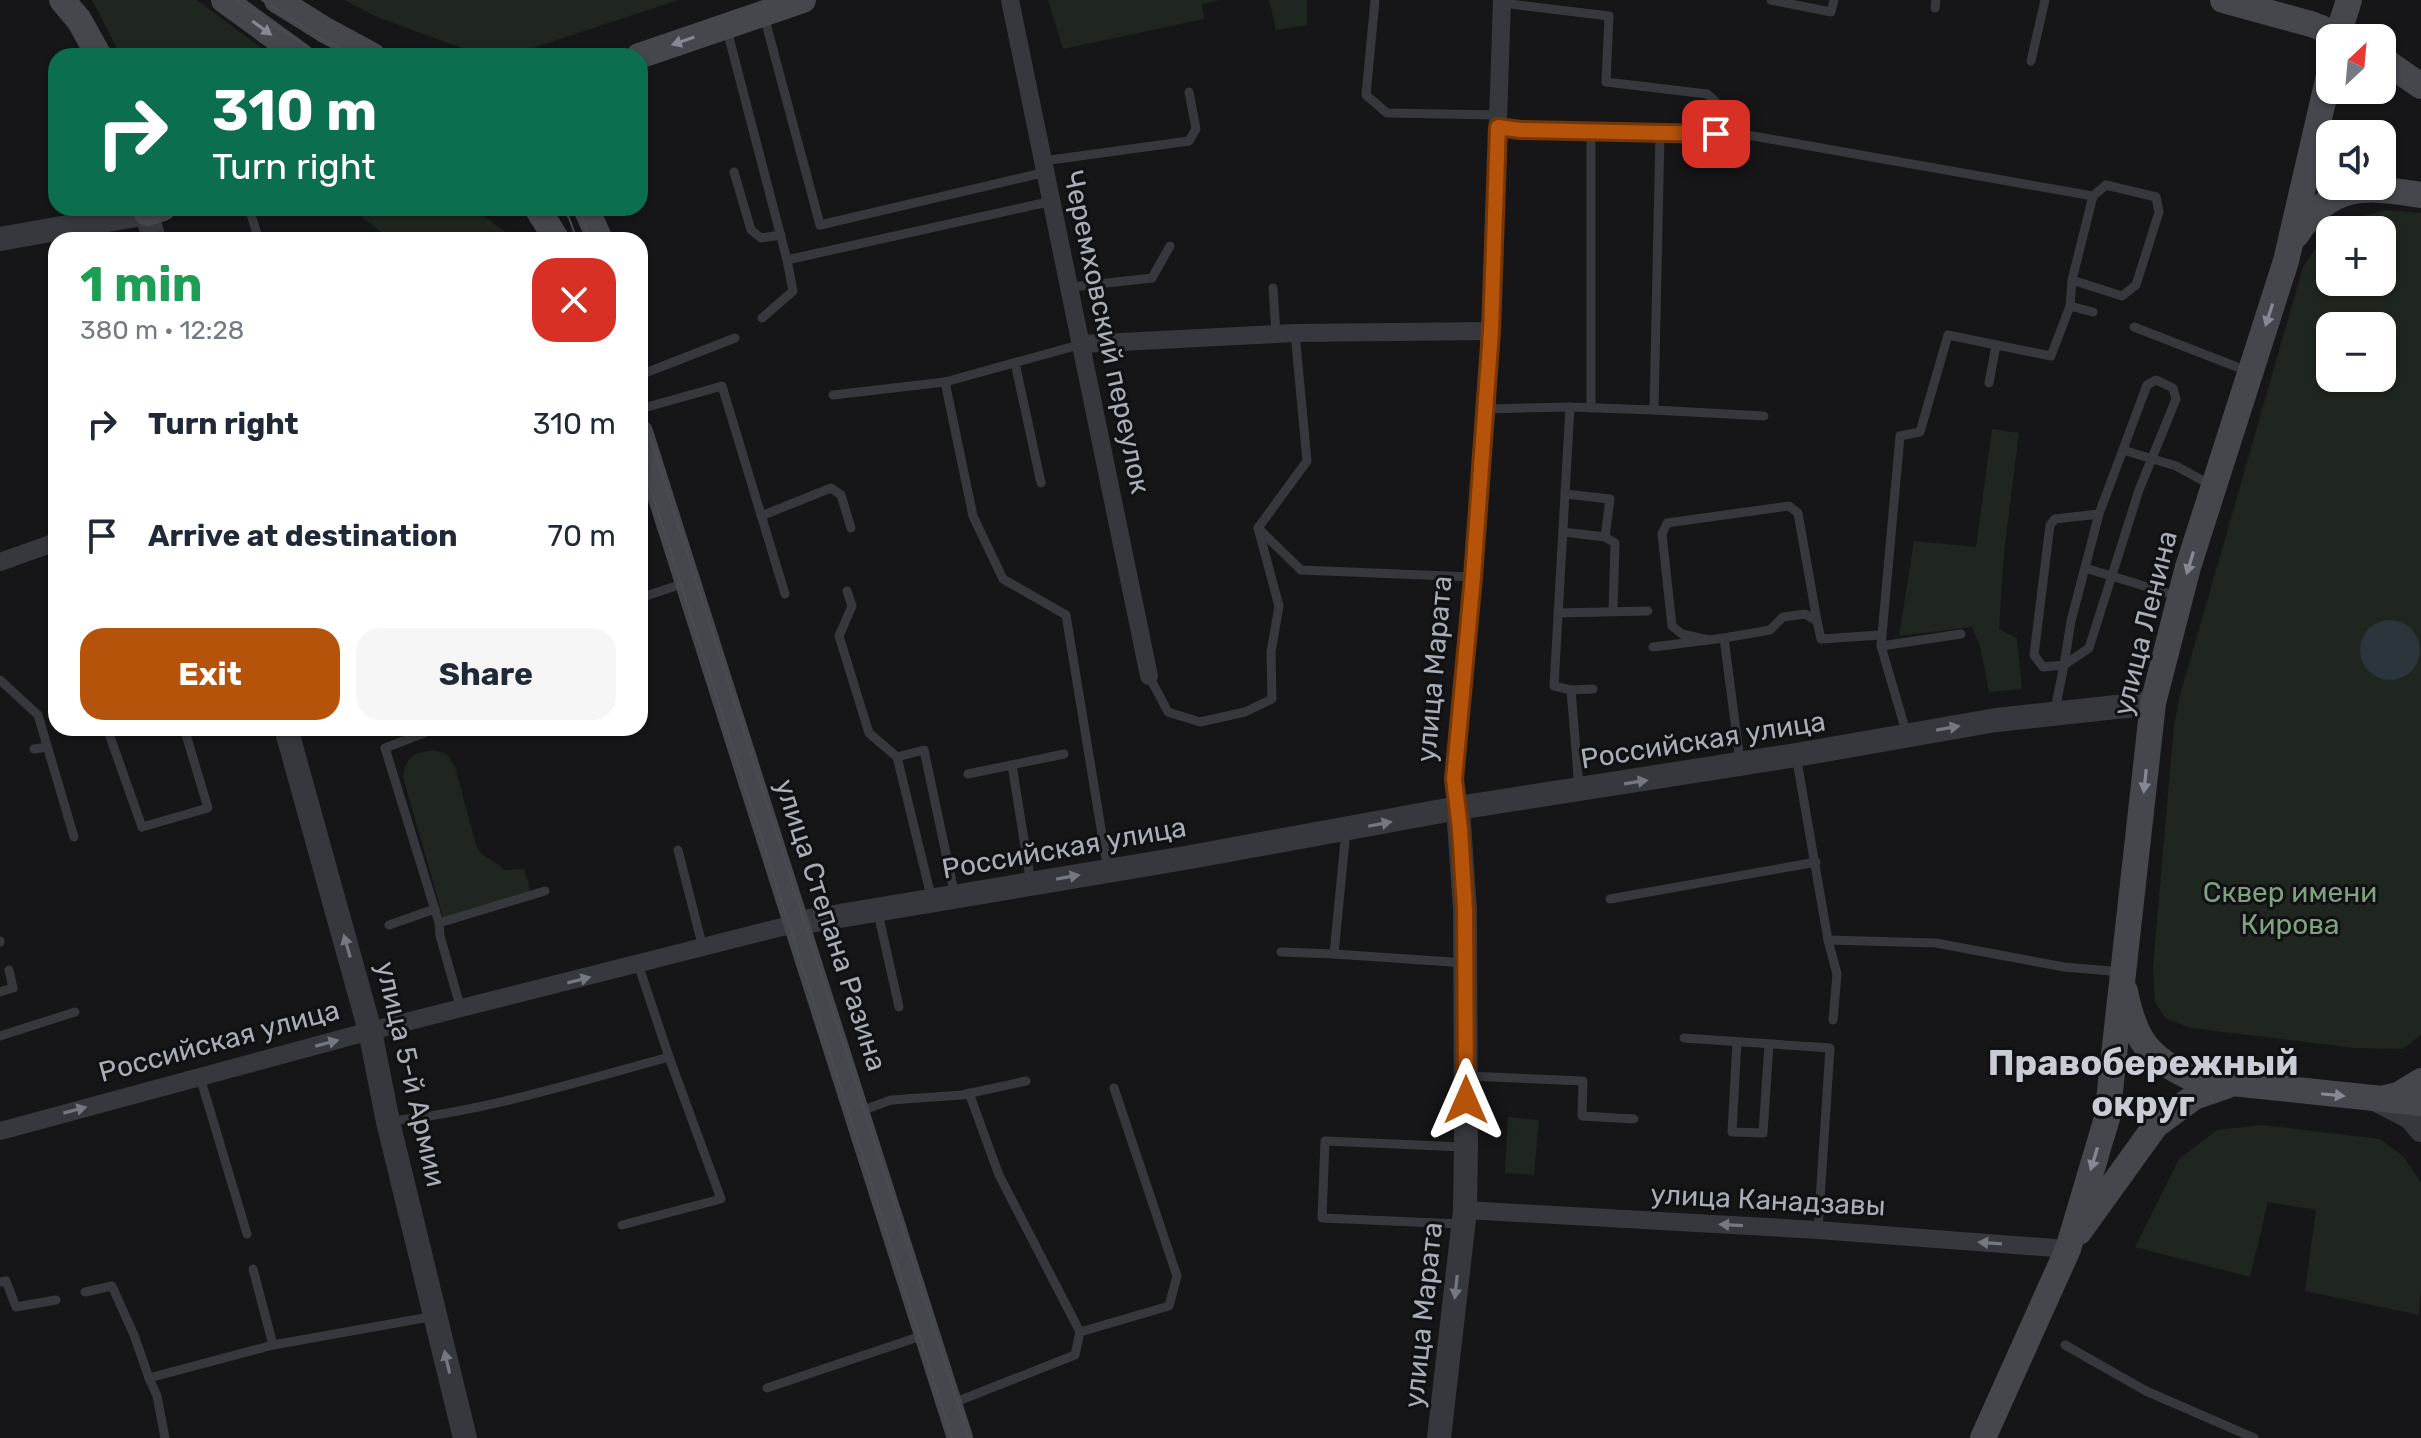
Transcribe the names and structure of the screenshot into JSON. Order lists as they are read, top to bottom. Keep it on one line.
{"streets":{"main road":["улица Ленина","улица Степана Разина"],"street":["Черемховский переулок","улица Марата","Российская улица","улица 5-й Армии","улица Канадзавы"]},"crossings":[["улица Ленина","Российская улица"],["улица Ленина","улица Канадзавы"],["улица Марата","Российская улица"],["улица Марата","улица Канадзавы"],["Российская улица","улица Степана Разина"],["Российская улица","улица 5-й Армии"]],"one_way":["улица Ленина","Российская улица","улица 5-й Армии","улица Канадзавы"],"districts":["Правобережный округ"],"parks":["Сквер имени Кирова"],"north":"top right","page":{"map_buttons":["+","−"],"turn":["310 m","Turn right"],"heading":["1 min","380 m · 12:28"],"list":[{"name":"Turn right","value":"310 m"},{"name":"Arrive at destination","value":"70 m"}],"buttons":["Exit","Share"]}}
